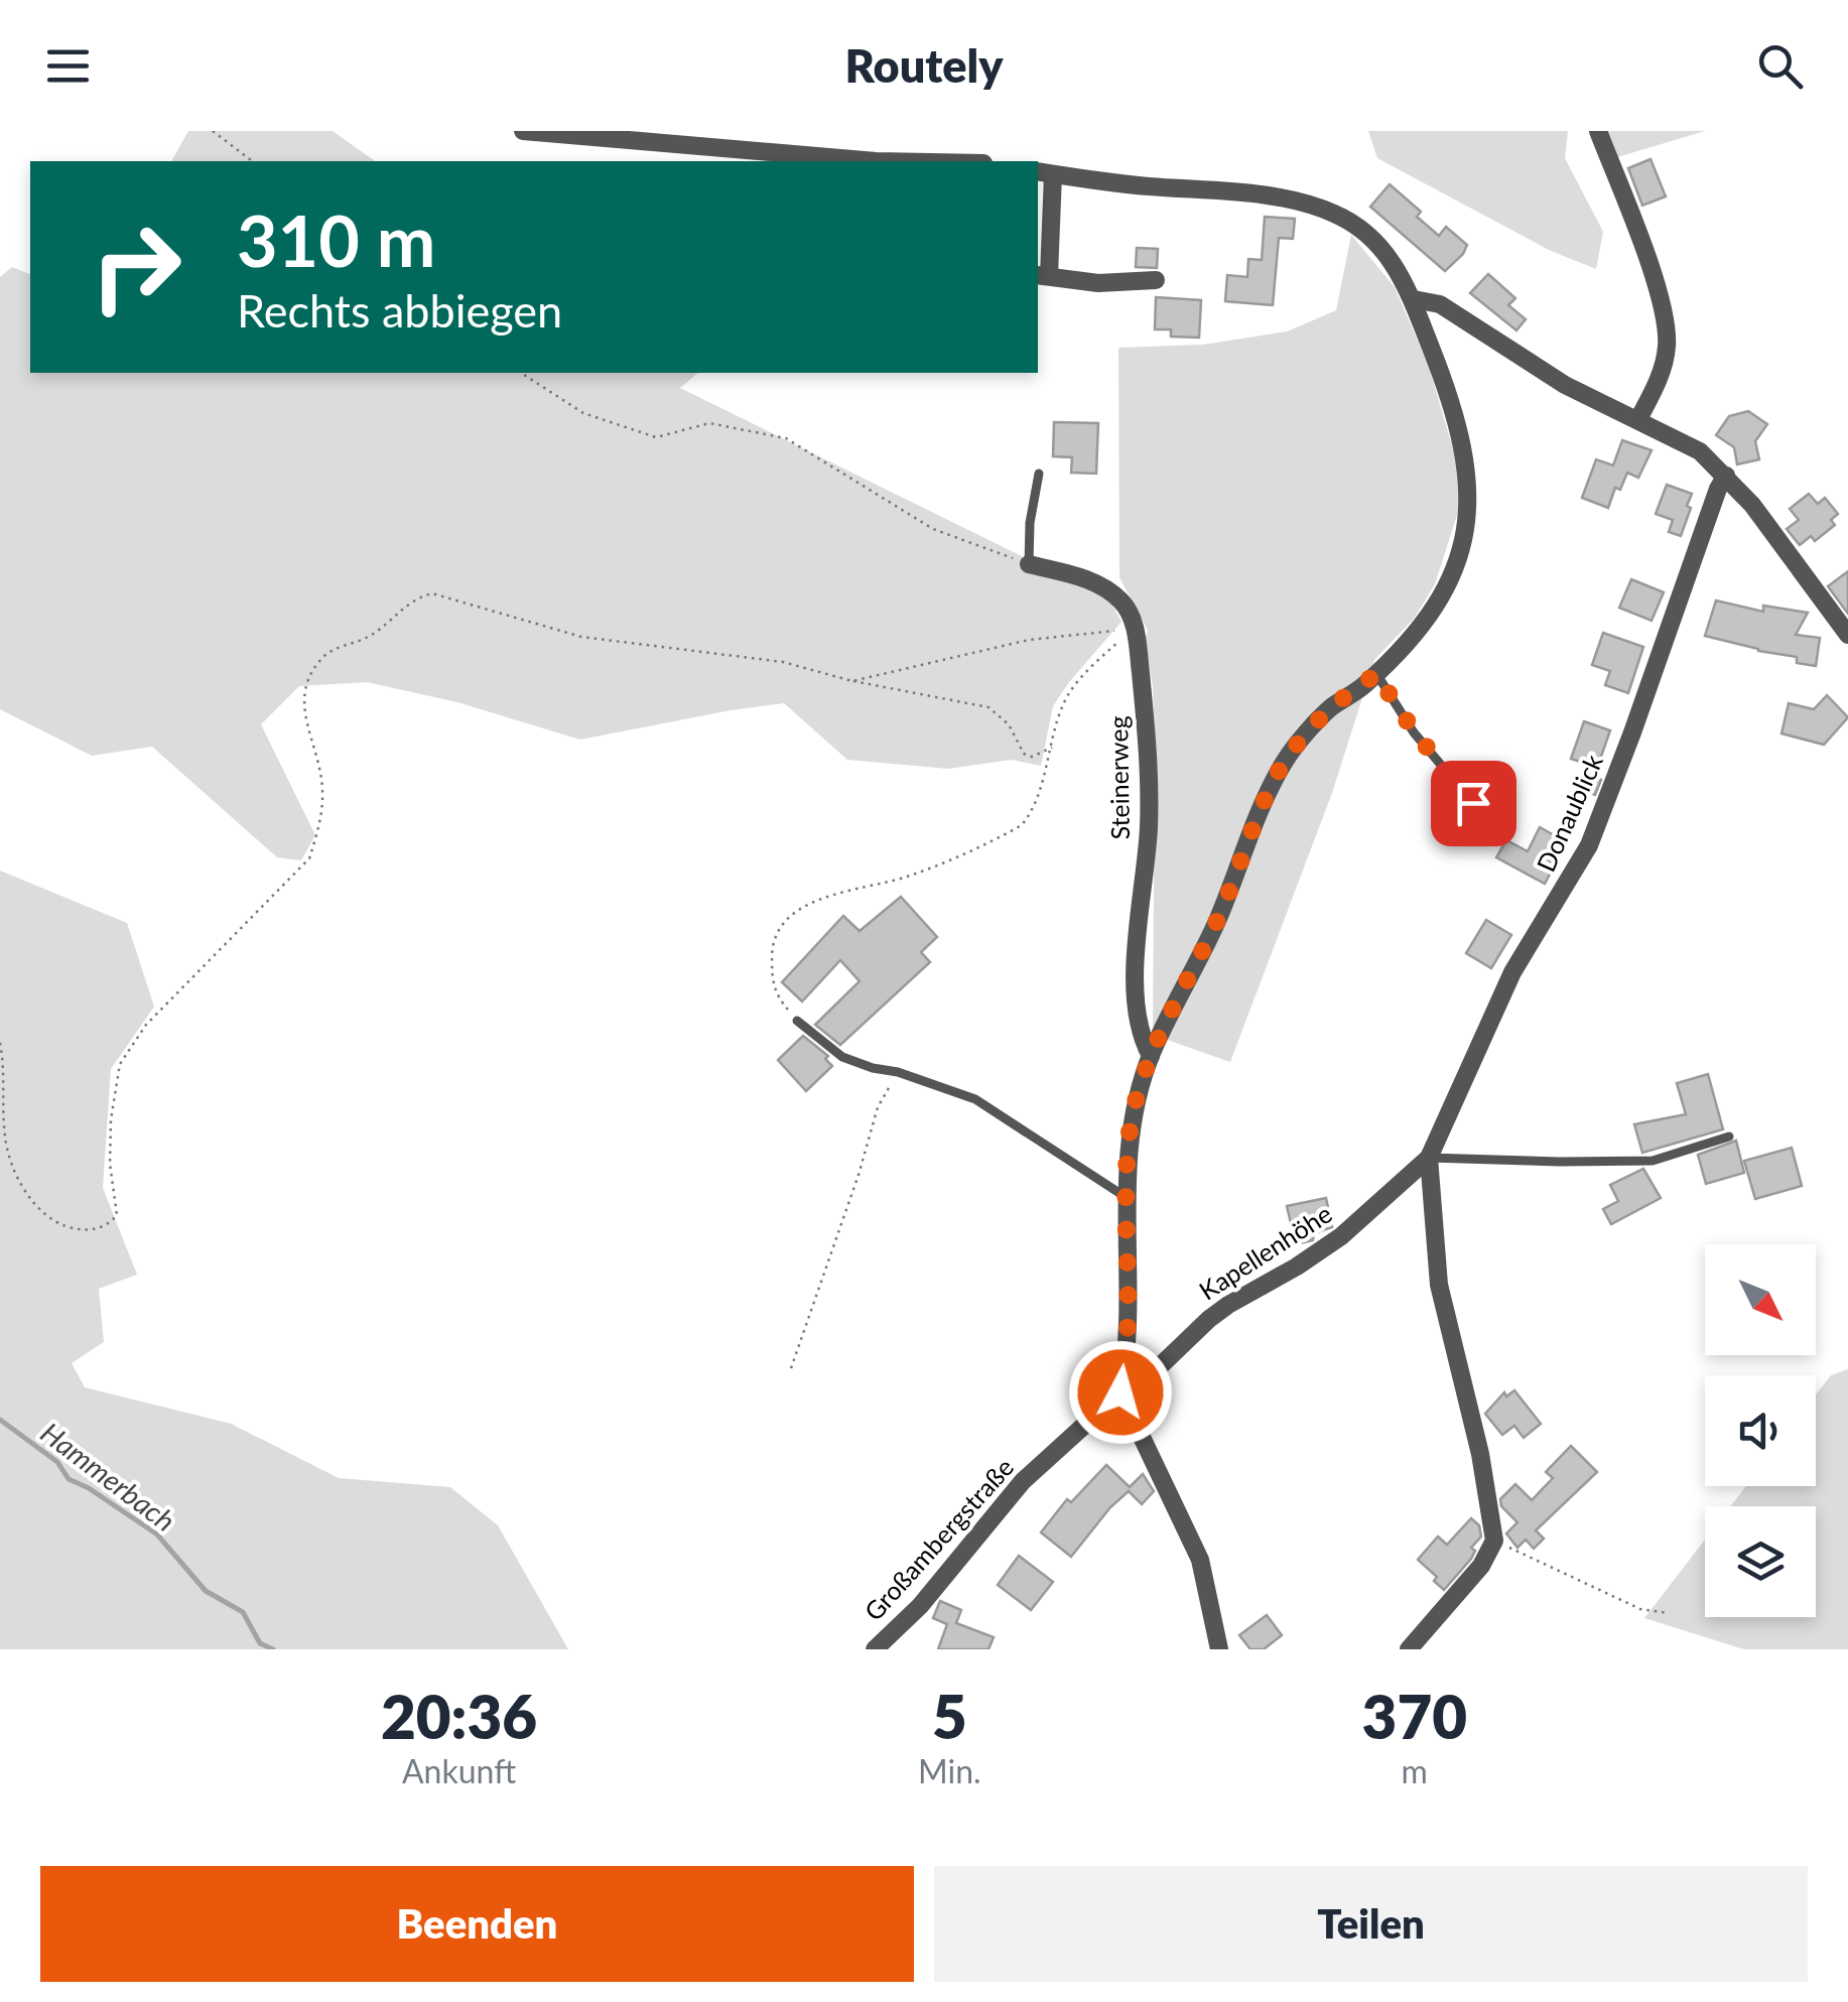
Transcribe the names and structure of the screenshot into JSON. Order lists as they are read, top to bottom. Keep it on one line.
{"streets":{"street":["Steinerweg","Donaublick","Kapellenhöhe","Großambergstraße"]},"crossings":[["Donaublick","Kapellenhöhe"],["Kapellenhöhe","Großambergstraße"]],"water":["Hammerbach"],"north":"bottom right","page":{"header":"Routely","turn":["310 m","Rechts abbiegen"],"eta":["20:36","Ankunft","5","Min.","370","m"],"buttons":["Beenden","Teilen"]}}
